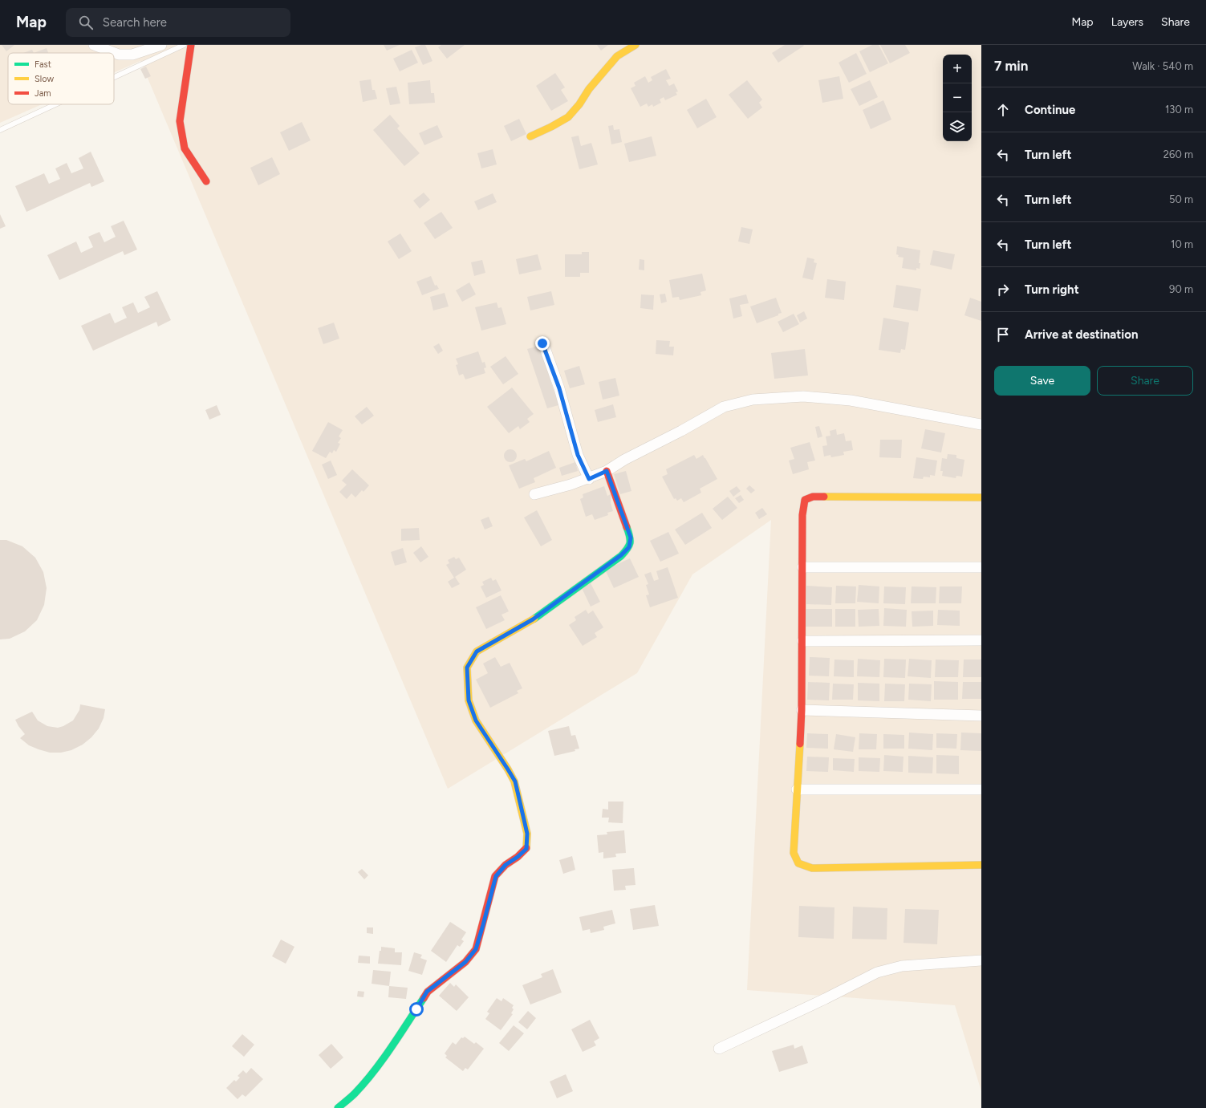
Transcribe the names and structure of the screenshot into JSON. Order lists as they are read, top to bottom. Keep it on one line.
{"legend":["Fast","Slow","Jam"],"page":{"header":"Map","search":"Search here","nav":["Map","Layers","Share"],"heading":["7 min","Walk · 540 m"],"map_buttons":["+","−"],"list":[["Continue","130 m"],["Turn left","260 m"],["Turn left","50 m"],["Turn left","10 m"],["Turn right","90 m"],"Arrive at destination"],"buttons":["Save","Share"]}}
